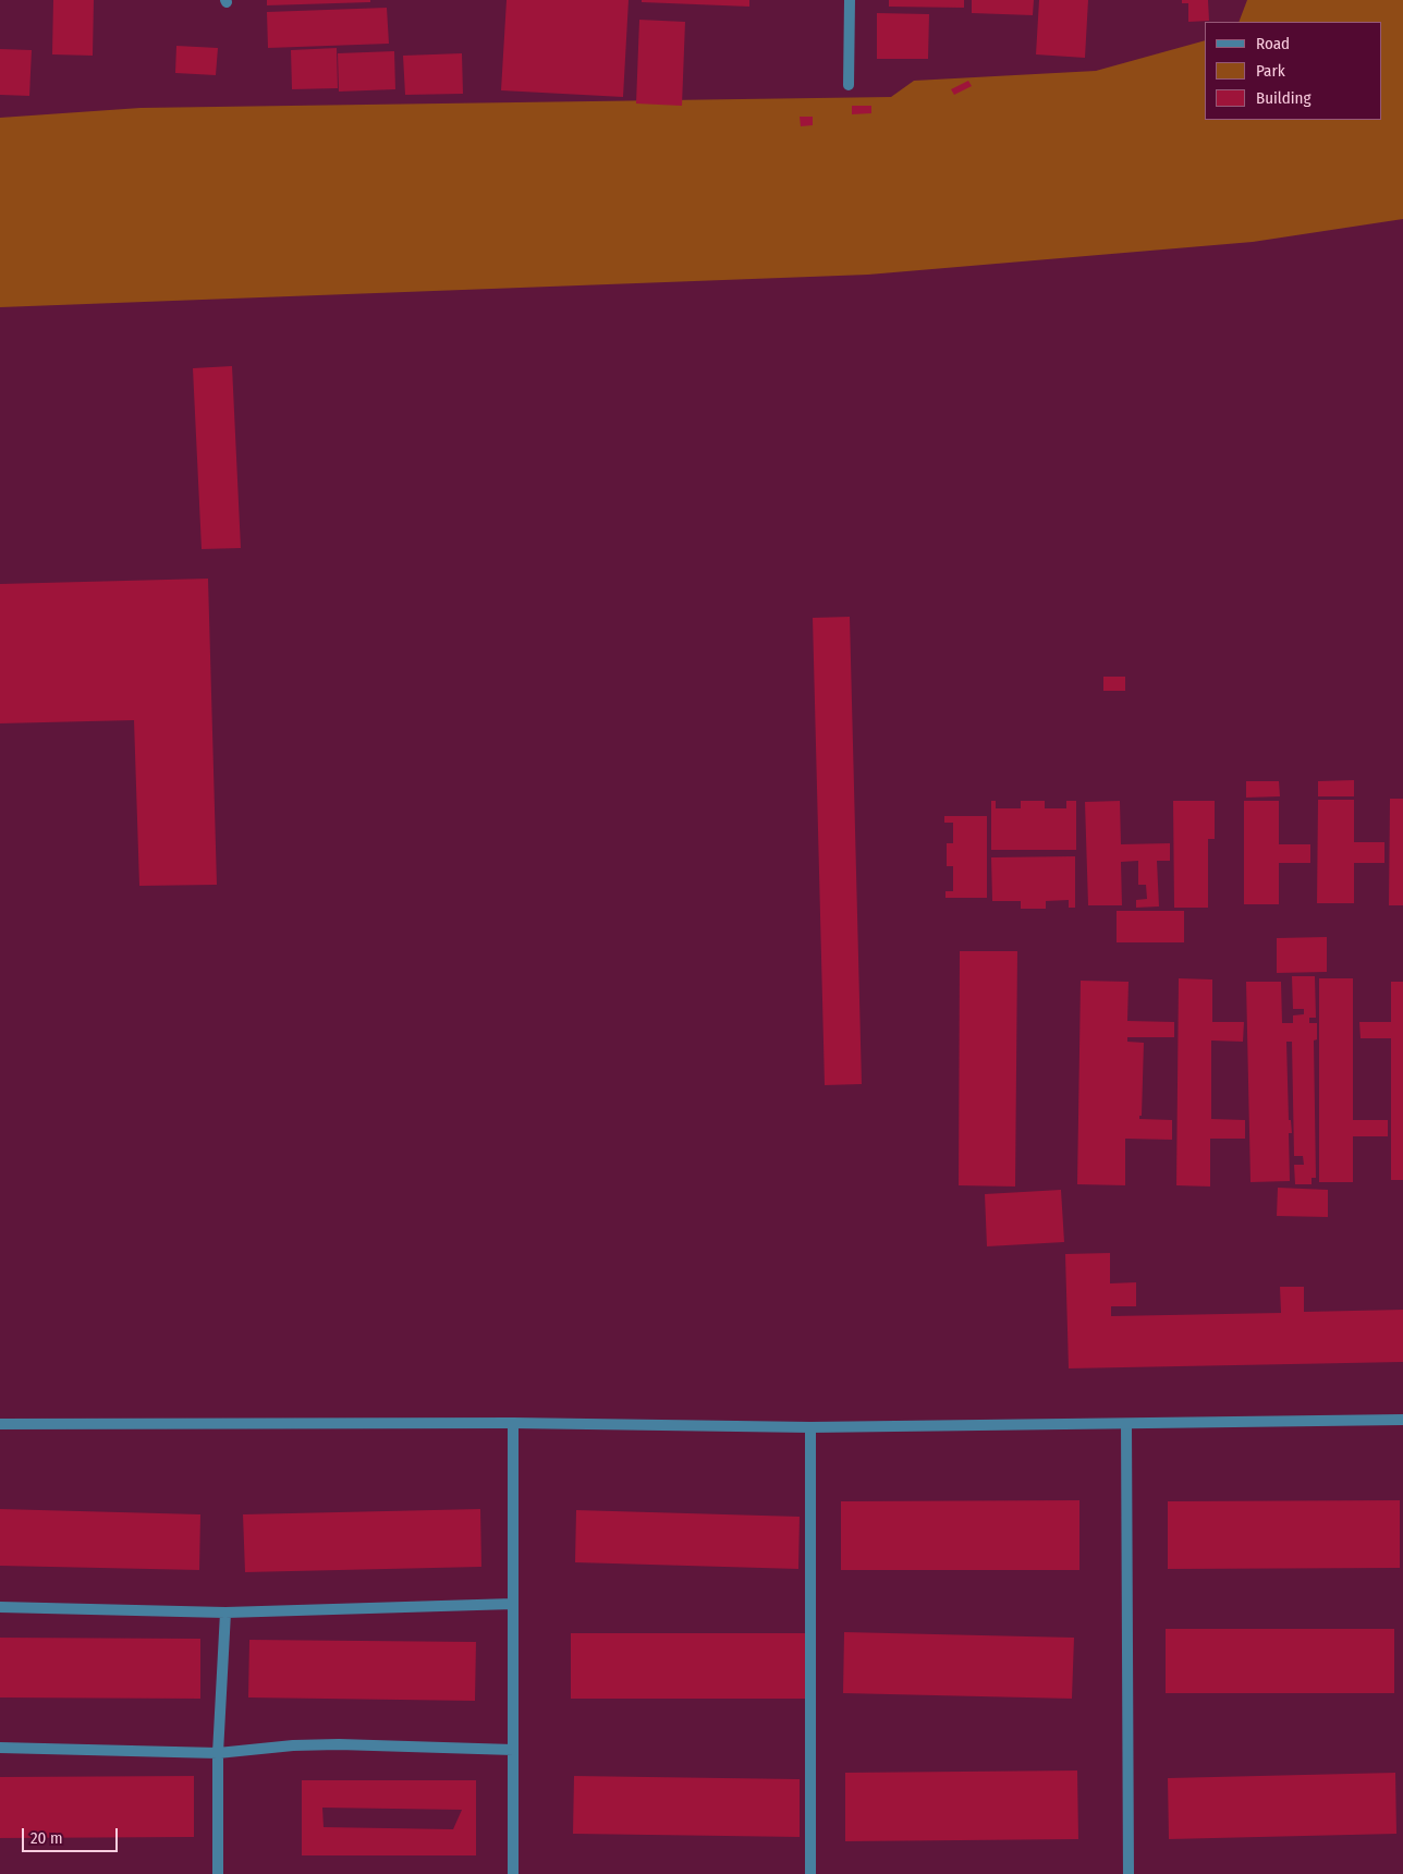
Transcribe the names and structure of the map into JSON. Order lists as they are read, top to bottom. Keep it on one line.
{"legend":["Road","Park","Building"],"scale_bar":"20 m"}
